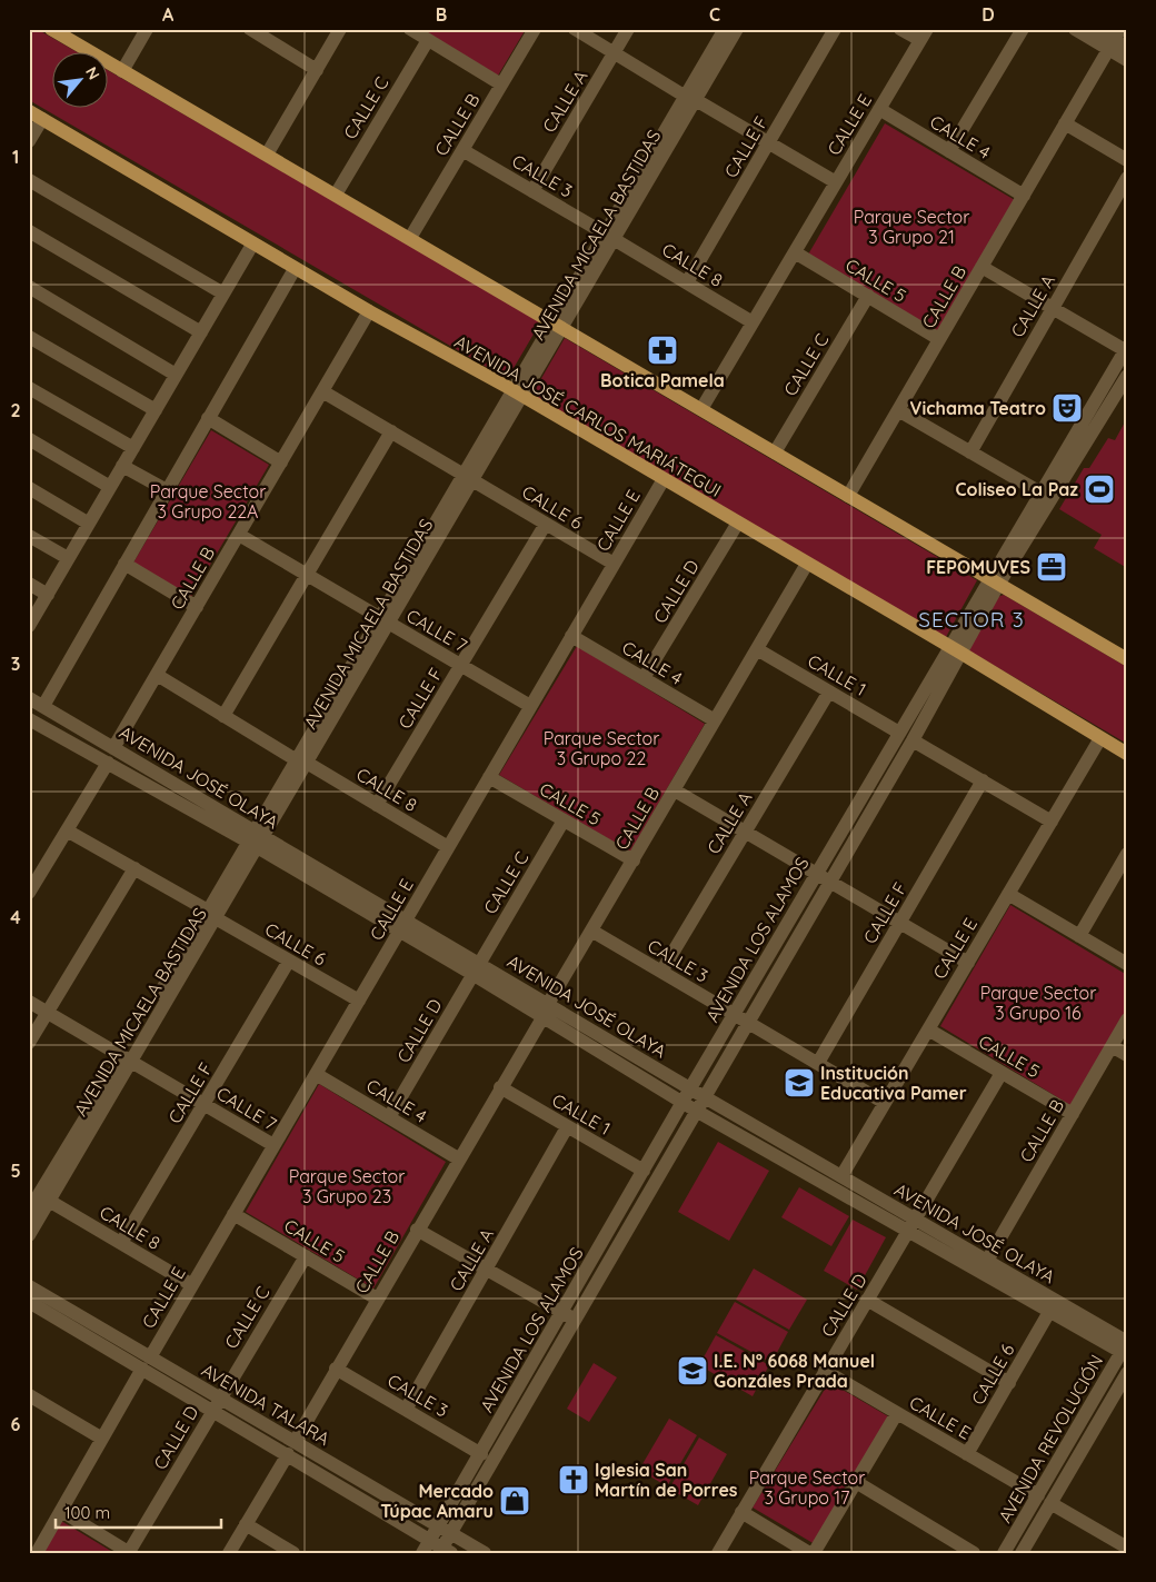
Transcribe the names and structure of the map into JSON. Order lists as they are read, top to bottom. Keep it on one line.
{"streets":{"main road":["AVENIDA JOSÉ CARLOS MARIÁTEGUI"],"street":["CALLE A","CALLE C","CALLE B","CALLE E","CALLE 4","CALLE F","CALLE 3","AVENIDA MICAELA BASTIDAS","CALLE 8","CALLE 5","CALLE 6","CALLE D","CALLE 7","CALLE 1","AVENIDA JOSÉ OLAYA","AVENIDA LOS ALAMOS","AVENIDA TALARA","AVENIDA REVOLUCIÓN"]},"crossings":[["CALLE A","CALLE 3"],["CALLE A","CALLE 1"],["CALLE C","CALLE 5"],["CALLE C","CALLE D"],["CALLE C","AVENIDA JOSÉ OLAYA"],["CALLE C","AVENIDA TALARA"],["CALLE B","CALLE 4"],["CALLE B","CALLE 3"],["CALLE B","CALLE 8"],["CALLE B","CALLE 5"],["CALLE B","AVENIDA JOSÉ CARLOS MARIÁTEGUI"],["CALLE B","CALLE 6"],["CALLE B","CALLE 7"],["CALLE B","CALLE 1"],["CALLE B","AVENIDA JOSÉ OLAYA"],["CALLE B","AVENIDA TALARA"],["CALLE E","CALLE 4"],["CALLE E","CALLE 8"],["CALLE E","CALLE 5"],["CALLE E","AVENIDA JOSÉ CARLOS MARIÁTEGUI"],["CALLE E","CALLE 6"],["CALLE E","CALLE D"],["CALLE E","CALLE 7"],["CALLE E","AVENIDA JOSÉ OLAYA"],["CALLE E","AVENIDA TALARA"],["CALLE E","AVENIDA REVOLUCIÓN"],["CALLE 4","CALLE D"],["CALLE F","CALLE 8"],["CALLE F","CALLE 6"],["CALLE F","CALLE 7"],["CALLE 3","AVENIDA MICAELA BASTIDAS"],["CALLE 3","CALLE 8"],["CALLE 3","AVENIDA LOS ALAMOS"],["AVENIDA MICAELA BASTIDAS","CALLE 8"],["AVENIDA MICAELA BASTIDAS","AVENIDA JOSÉ CARLOS MARIÁTEGUI"],["AVENIDA MICAELA BASTIDAS","CALLE 6"],["AVENIDA MICAELA BASTIDAS","CALLE 7"],["AVENIDA MICAELA BASTIDAS","AVENIDA JOSÉ OLAYA"],["AVENIDA JOSÉ CARLOS MARIÁTEGUI","CALLE D"],["AVENIDA JOSÉ CARLOS MARIÁTEGUI","AVENIDA LOS ALAMOS"],["CALLE 6","AVENIDA JOSÉ OLAYA"],["CALLE D","AVENIDA JOSÉ OLAYA"],["CALLE D","AVENIDA TALARA"],["CALLE 1","AVENIDA LOS ALAMOS"],["AVENIDA JOSÉ OLAYA","AVENIDA LOS ALAMOS"],["AVENIDA JOSÉ OLAYA","AVENIDA REVOLUCIÓN"],["AVENIDA LOS ALAMOS","AVENIDA TALARA"]],"districts":["SECTOR 3"],"parks":["Parque Sector 3 Grupo 21","Parque Sector 3 Grupo 22A","Parque Sector 3 Grupo 22","Parque Sector 3 Grupo 16","Parque Sector 3 Grupo 23","Parque Sector 3 Grupo 17"],"places":{"pharmacy":["Botica Pamela"],"theatre":["Vichama Teatro"],"sports":["Coliseo La Paz"],"office":["FEPOMUVES"],"school or university":["Institución Educativa Pamer","I.E. N° 6068 Manuel Gonzáles Prada"],"church":["Iglesia San Martín de Porres"],"shop":["Mercado Túpac Amaru"]},"scale_bar":"100 m","north":"top right","grid":{"columns":["A","B","C","D"],"rows":["1","2","3","4","5","6"]}}
